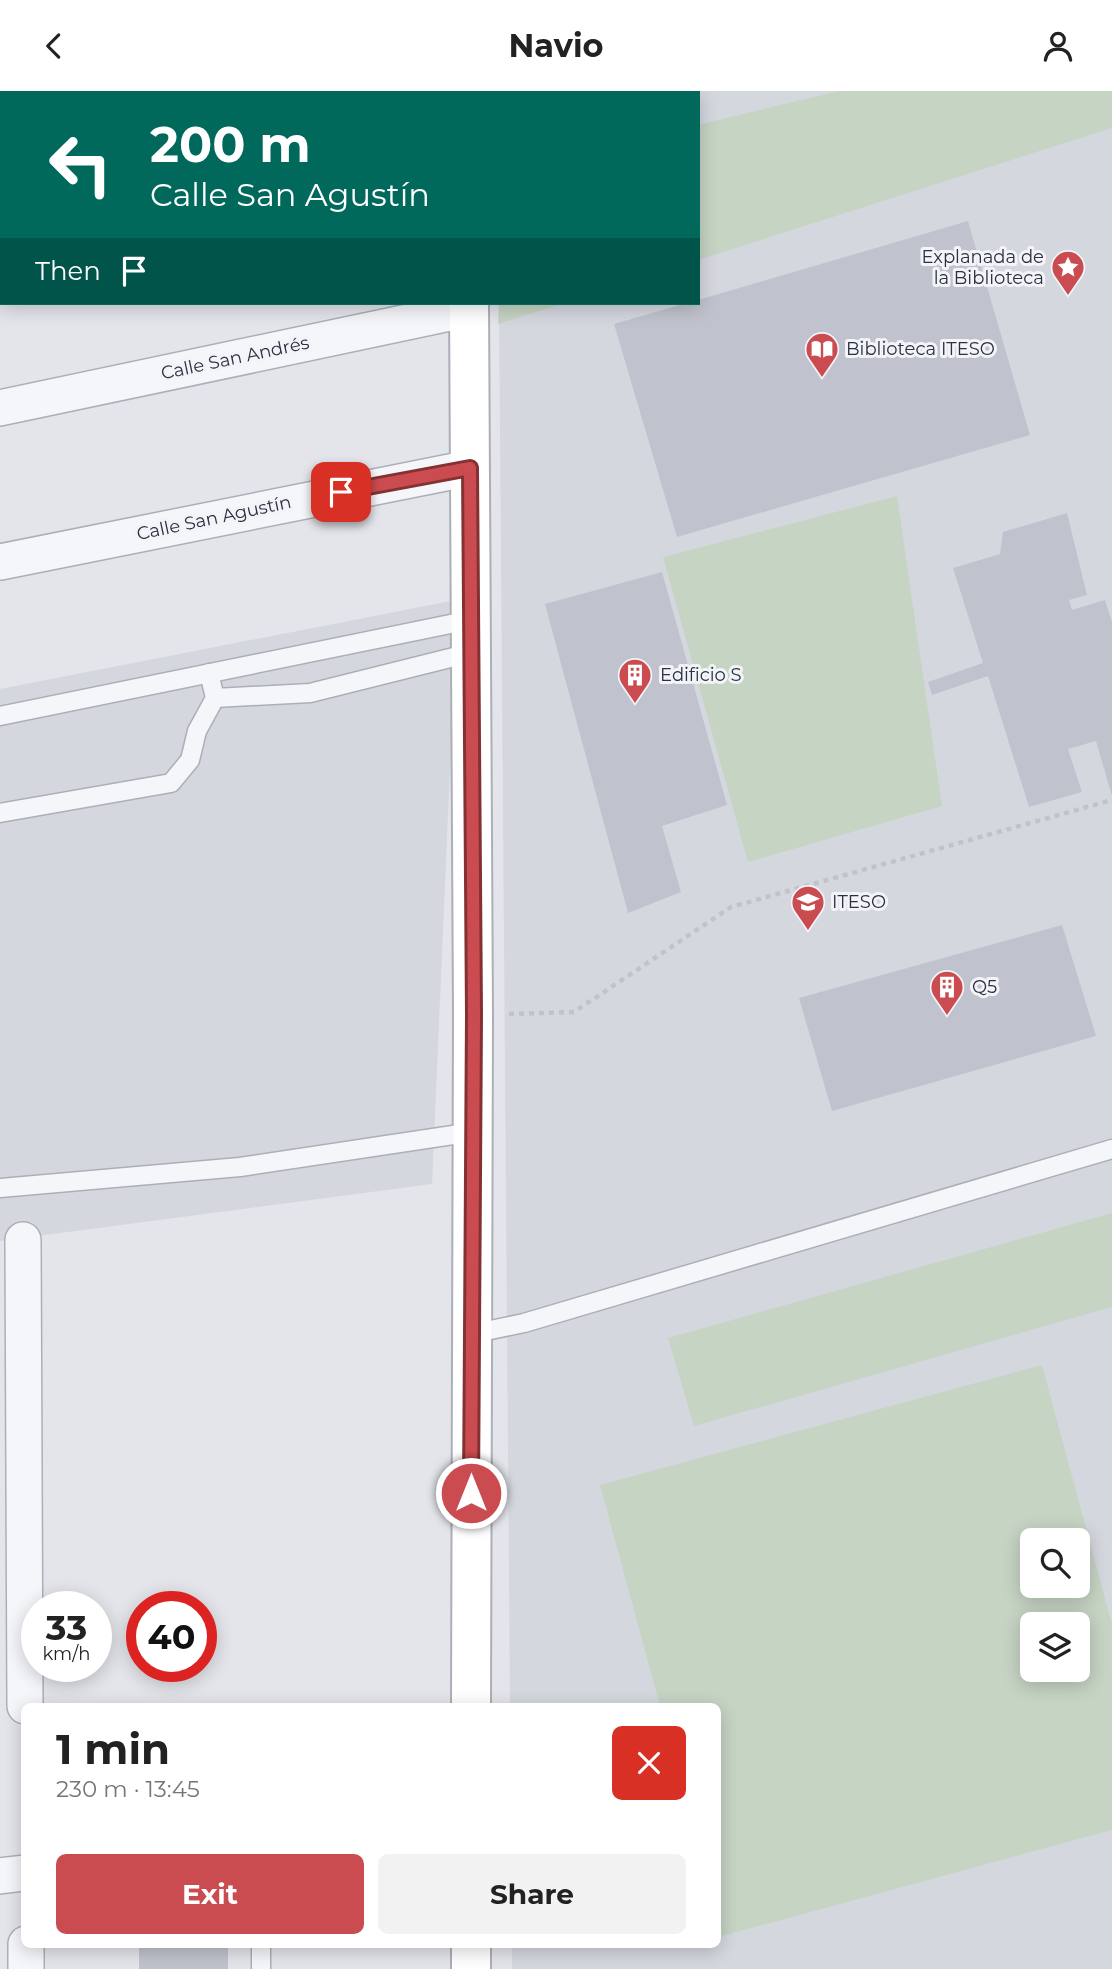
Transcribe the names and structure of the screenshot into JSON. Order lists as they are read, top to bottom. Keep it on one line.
{"streets":{"street":["Calle San Andrés","Calle San Agustín"]},"places":{"place":["Explanada de la Biblioteca"],"library":["Biblioteca ITESO"],"building":["Edificio S","Q5"],"school or university":["ITESO"]},"page":{"header":"Navio","turn":["200 m","Calle San Agustín"],"then":"Then","speed":"33 km/h","limit":"40","heading":["1 min","230 m · 13:45"],"buttons":["Exit","Share"]}}
